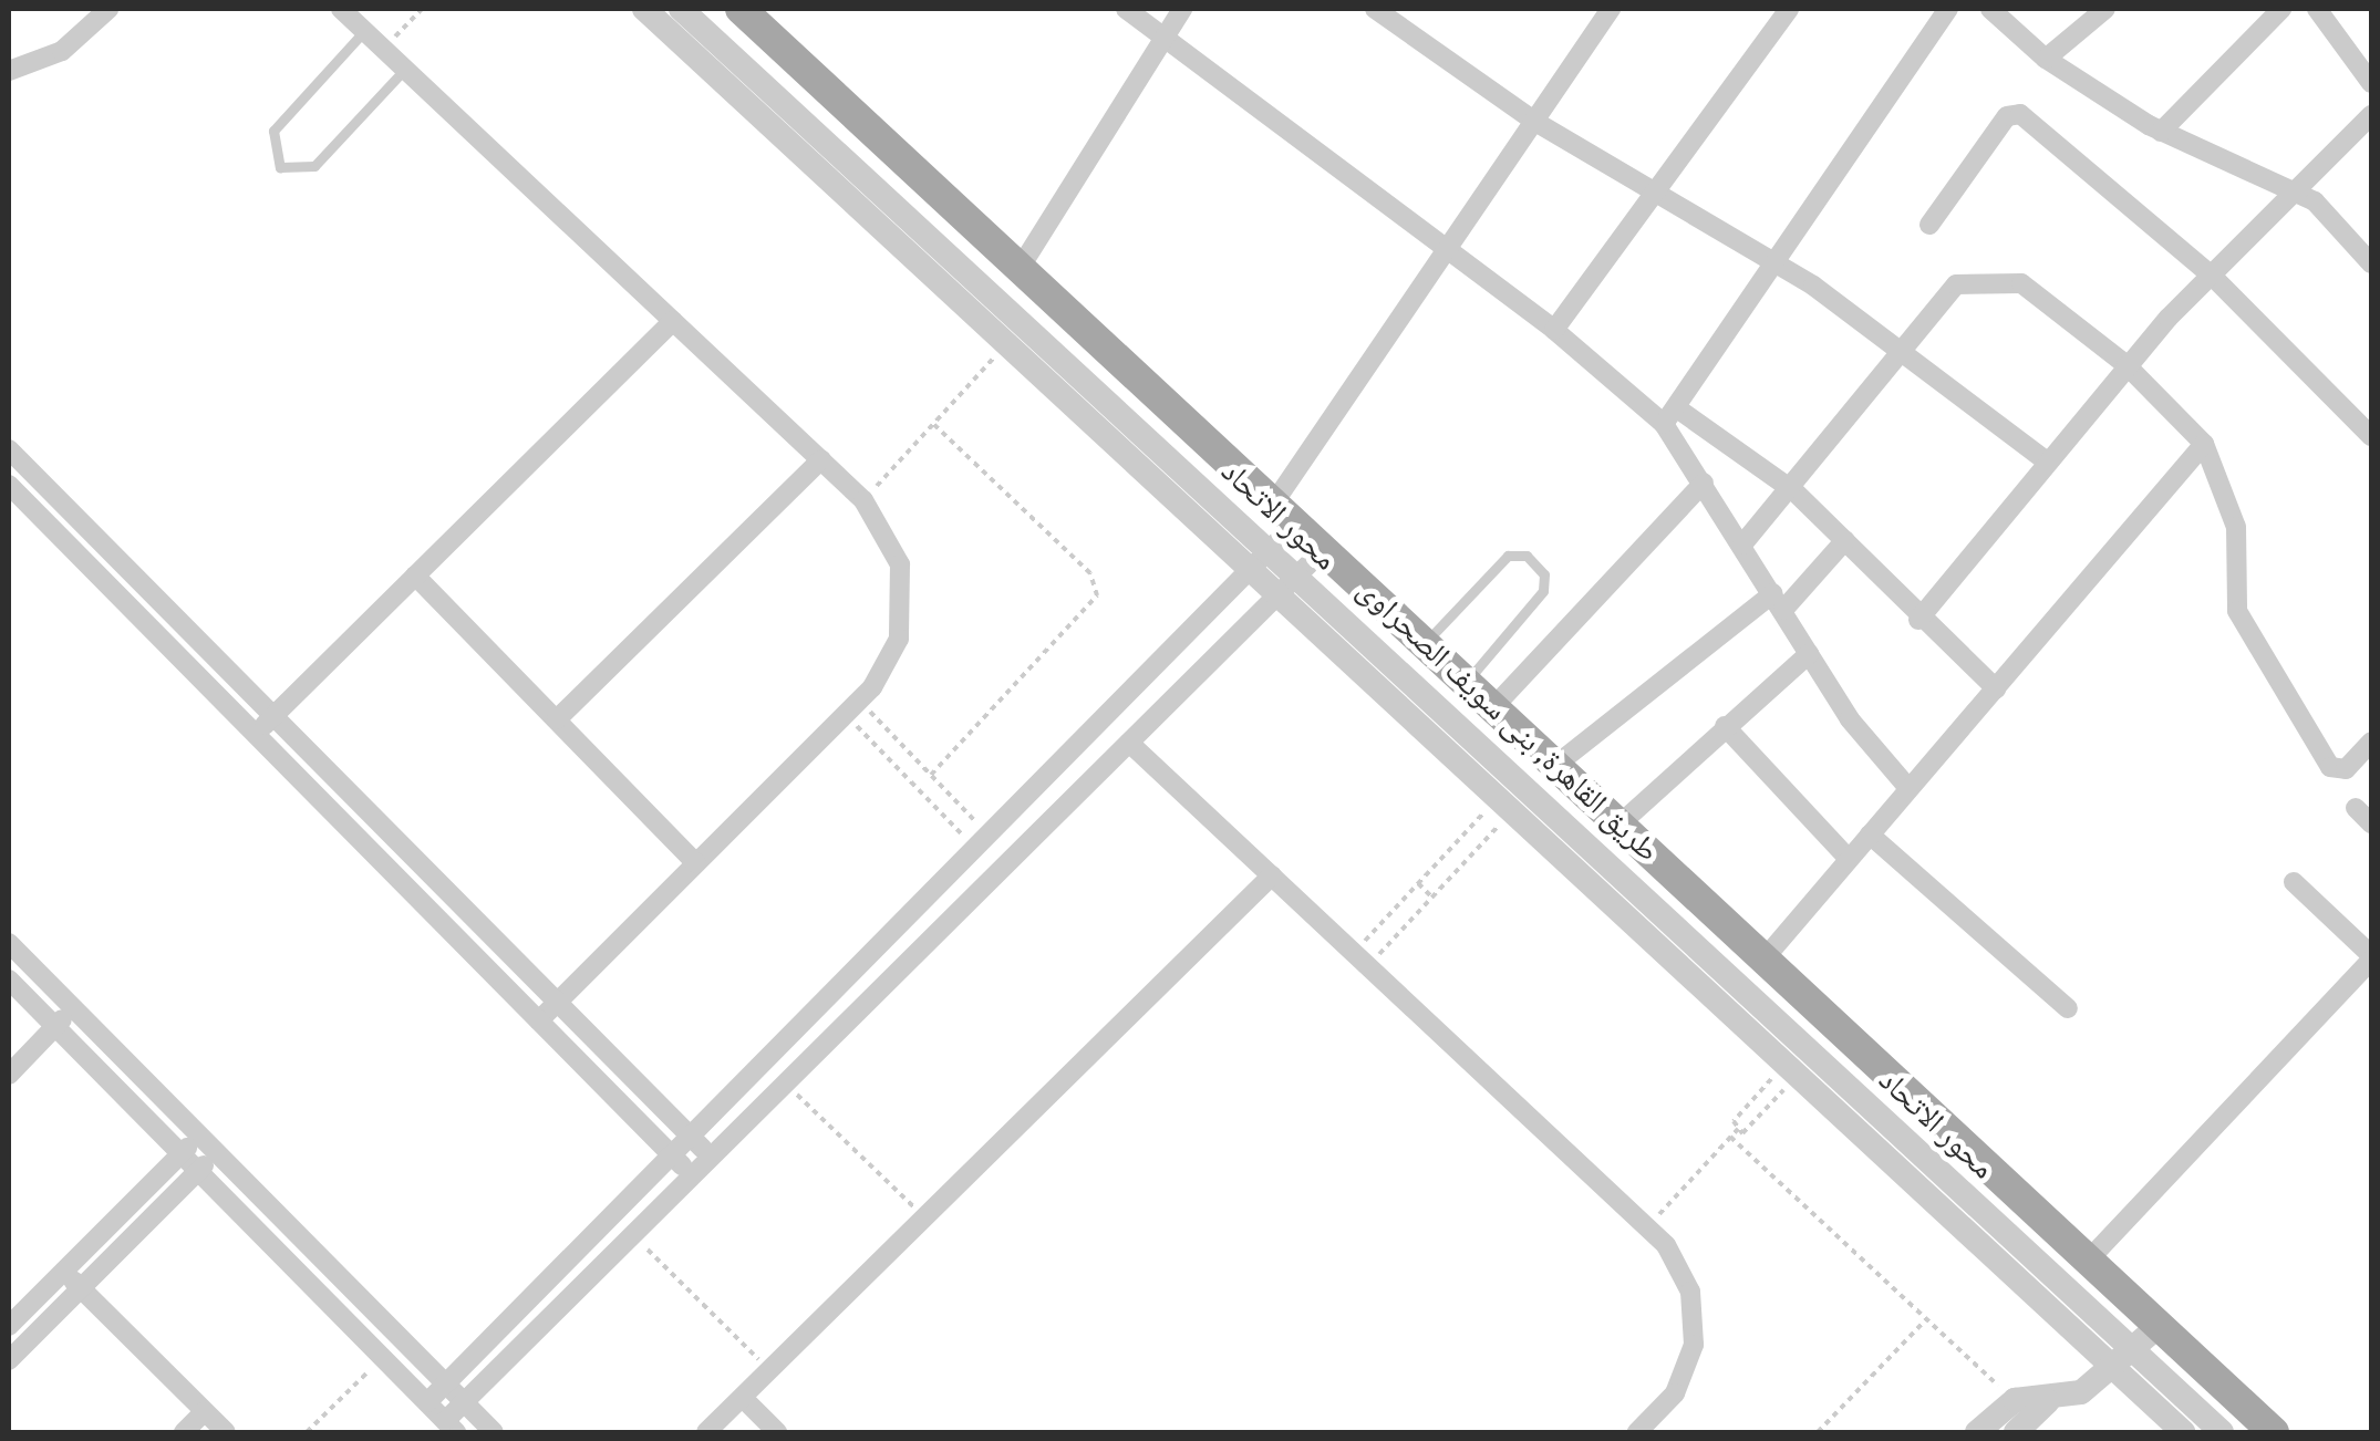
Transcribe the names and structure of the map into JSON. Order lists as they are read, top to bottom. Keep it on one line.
{"streets":{"main road":["طريق القاهرة, بنى سويف الصحراوى"],"street":["محور الاتحاد"]}}
